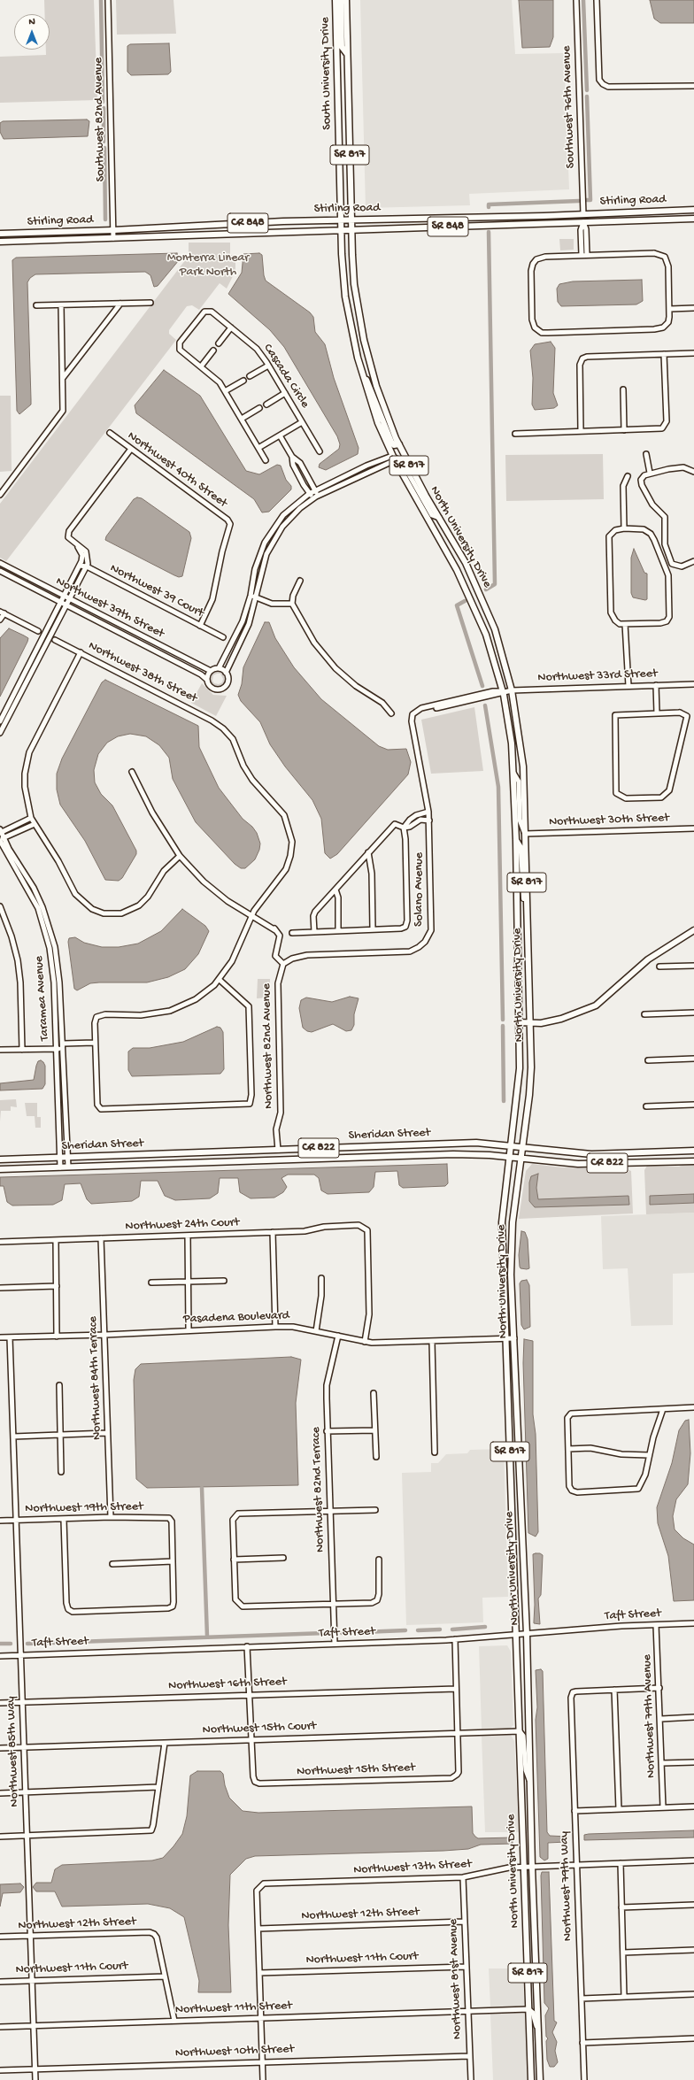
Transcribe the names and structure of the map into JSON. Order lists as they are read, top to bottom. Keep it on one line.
{"streets":{"main road":["South University Drive","SR 817","Stirling Road","CR 848","SR 848","North University Drive","Sheridan Street","CR 822"],"street":["Southwest 76th Avenue","Southwest 82nd Avenue","Cascada Circle","Northwest 40th Street","Northwest 39 Court","Northwest 39th Street","Northwest 38th Street","Northwest 33rd Street","Northwest 30th Street","Solano Avenue","Taramea Avenue","Northwest 82nd Avenue","Northwest 24th Court","Pasadena Boulevard","Northwest 84th Terrace","Northwest 82nd Terrace","Northwest 19th Street","Taft Street","Northwest 16th Street","Northwest 79th Avenue","Northwest 15th Court","Northwest 85th Way","Northwest 15th Street","Northwest 13th Street","Northwest 79th Way","Northwest 12th Street","Northwest 11th Court","Northwest 81st Avenue","Northwest 11th Street","Northwest 10th Street"]},"crossings":[["South University Drive","Stirling Road"],["South University Drive","North University Drive"],["Southwest 76th Avenue","Stirling Road"],["Southwest 82nd Avenue","Stirling Road"],["Stirling Road","North University Drive"],["Northwest 40th Street","Northwest 39 Court"],["North University Drive","Northwest 33rd Street"],["North University Drive","Northwest 30th Street"],["North University Drive","Solano Avenue"],["North University Drive","Sheridan Street"],["North University Drive","Pasadena Boulevard"],["North University Drive","Taft Street"],["North University Drive","Northwest 15th Court"],["North University Drive","Northwest 13th Street"],["North University Drive","Northwest 11th Street"],["Northwest 33rd Street","Solano Avenue"],["Solano Avenue","Northwest 82nd Avenue"],["Taramea Avenue","Sheridan Street"],["Northwest 82nd Avenue","Sheridan Street"],["Northwest 24th Court","Pasadena Boulevard"],["Northwest 24th Court","Northwest 84th Terrace"],["Pasadena Boulevard","Northwest 84th Terrace"],["Pasadena Boulevard","Northwest 82nd Terrace"],["Pasadena Boulevard","Northwest 85th Way"],["Northwest 84th Terrace","Northwest 19th Street"],["Northwest 82nd Terrace","Taft Street"],["Northwest 19th Street","Northwest 85th Way"],["Taft Street","Northwest 79th Avenue"],["Taft Street","Northwest 85th Way"],["Northwest 16th Street","Northwest 85th Way"],["Northwest 15th Court","Northwest 85th Way"],["Northwest 15th Court","Northwest 15th Street"],["Northwest 85th Way","Northwest 12th Street"],["Northwest 85th Way","Northwest 11th Court"],["Northwest 85th Way","Northwest 11th Street"],["Northwest 85th Way","Northwest 10th Street"],["Northwest 13th Street","Northwest 79th Way"],["Northwest 13th Street","Northwest 12th Street"],["Northwest 13th Street","Northwest 81st Avenue"],["Northwest 12th Street","Northwest 11th Court"],["Northwest 12th Street","Northwest 81st Avenue"],["Northwest 11th Court","Northwest 81st Avenue"],["Northwest 81st Avenue","Northwest 11th Street"],["Northwest 81st Avenue","Northwest 10th Street"]],"parks":["Monterra Linear Park North"],"north":"top"}
